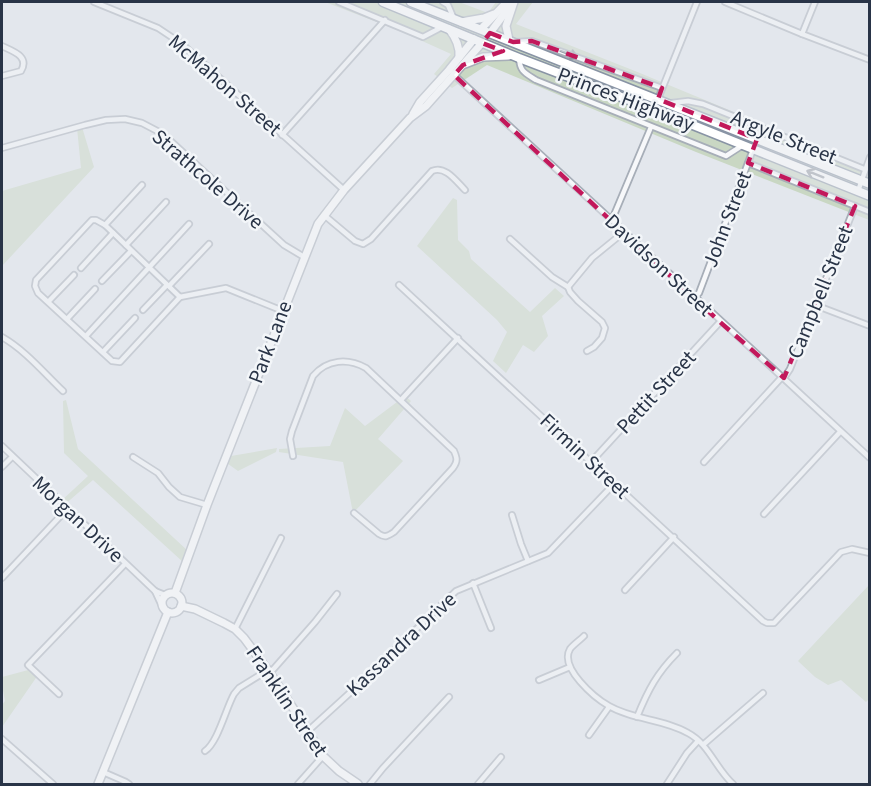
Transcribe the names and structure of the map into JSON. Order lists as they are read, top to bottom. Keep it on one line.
{"streets":{"highway":["Princes Highway"],"street":["McMahon Street","Argyle Street","Strathcole Drive","John Street","Davidson Street","Campbell Street","Park Lane","Pettit Street","Firmin Street","Morgan Drive","Kassandra Drive","Franklin Street"]},"crossings":[["McMahon Street","Park Lane"],["Princes Highway","Argyle Street"],["Princes Highway","John Street"],["Princes Highway","Park Lane"],["Argyle Street","John Street"],["Argyle Street","Campbell Street"],["Strathcole Drive","Park Lane"],["John Street","Davidson Street"],["Davidson Street","Campbell Street"],["Davidson Street","Park Lane"],["Davidson Street","Pettit Street"],["Park Lane","Morgan Drive"],["Park Lane","Franklin Street"],["Pettit Street","Firmin Street"],["Firmin Street","Kassandra Drive"],["Morgan Drive","Franklin Street"],["Kassandra Drive","Franklin Street"]]}
